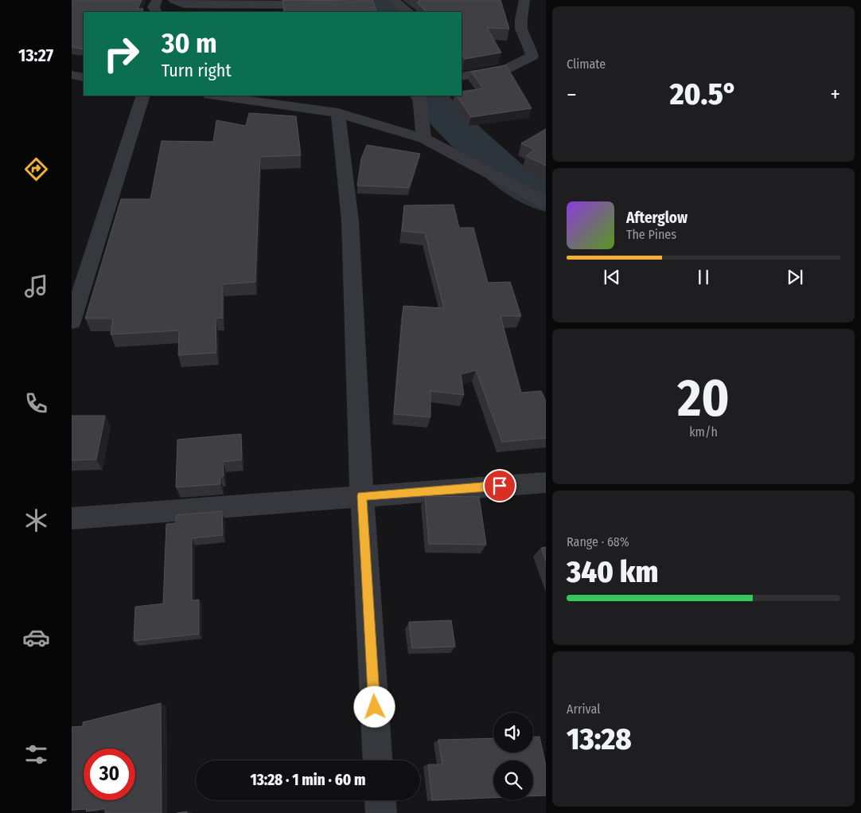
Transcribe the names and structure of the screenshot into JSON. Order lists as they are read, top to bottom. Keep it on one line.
{"page":{"tabs":"13:27","tile":["Climate",["20","km/h"],["Range · 68%","340 km"],["Arrival","13:28"]],"turn":["30 m","Turn right"],"heat":["−","20.5°","+"],"song":["Afterglow","The Pines"],"limit":"30","trip":"13:28 · 1 min · 60 m"}}
